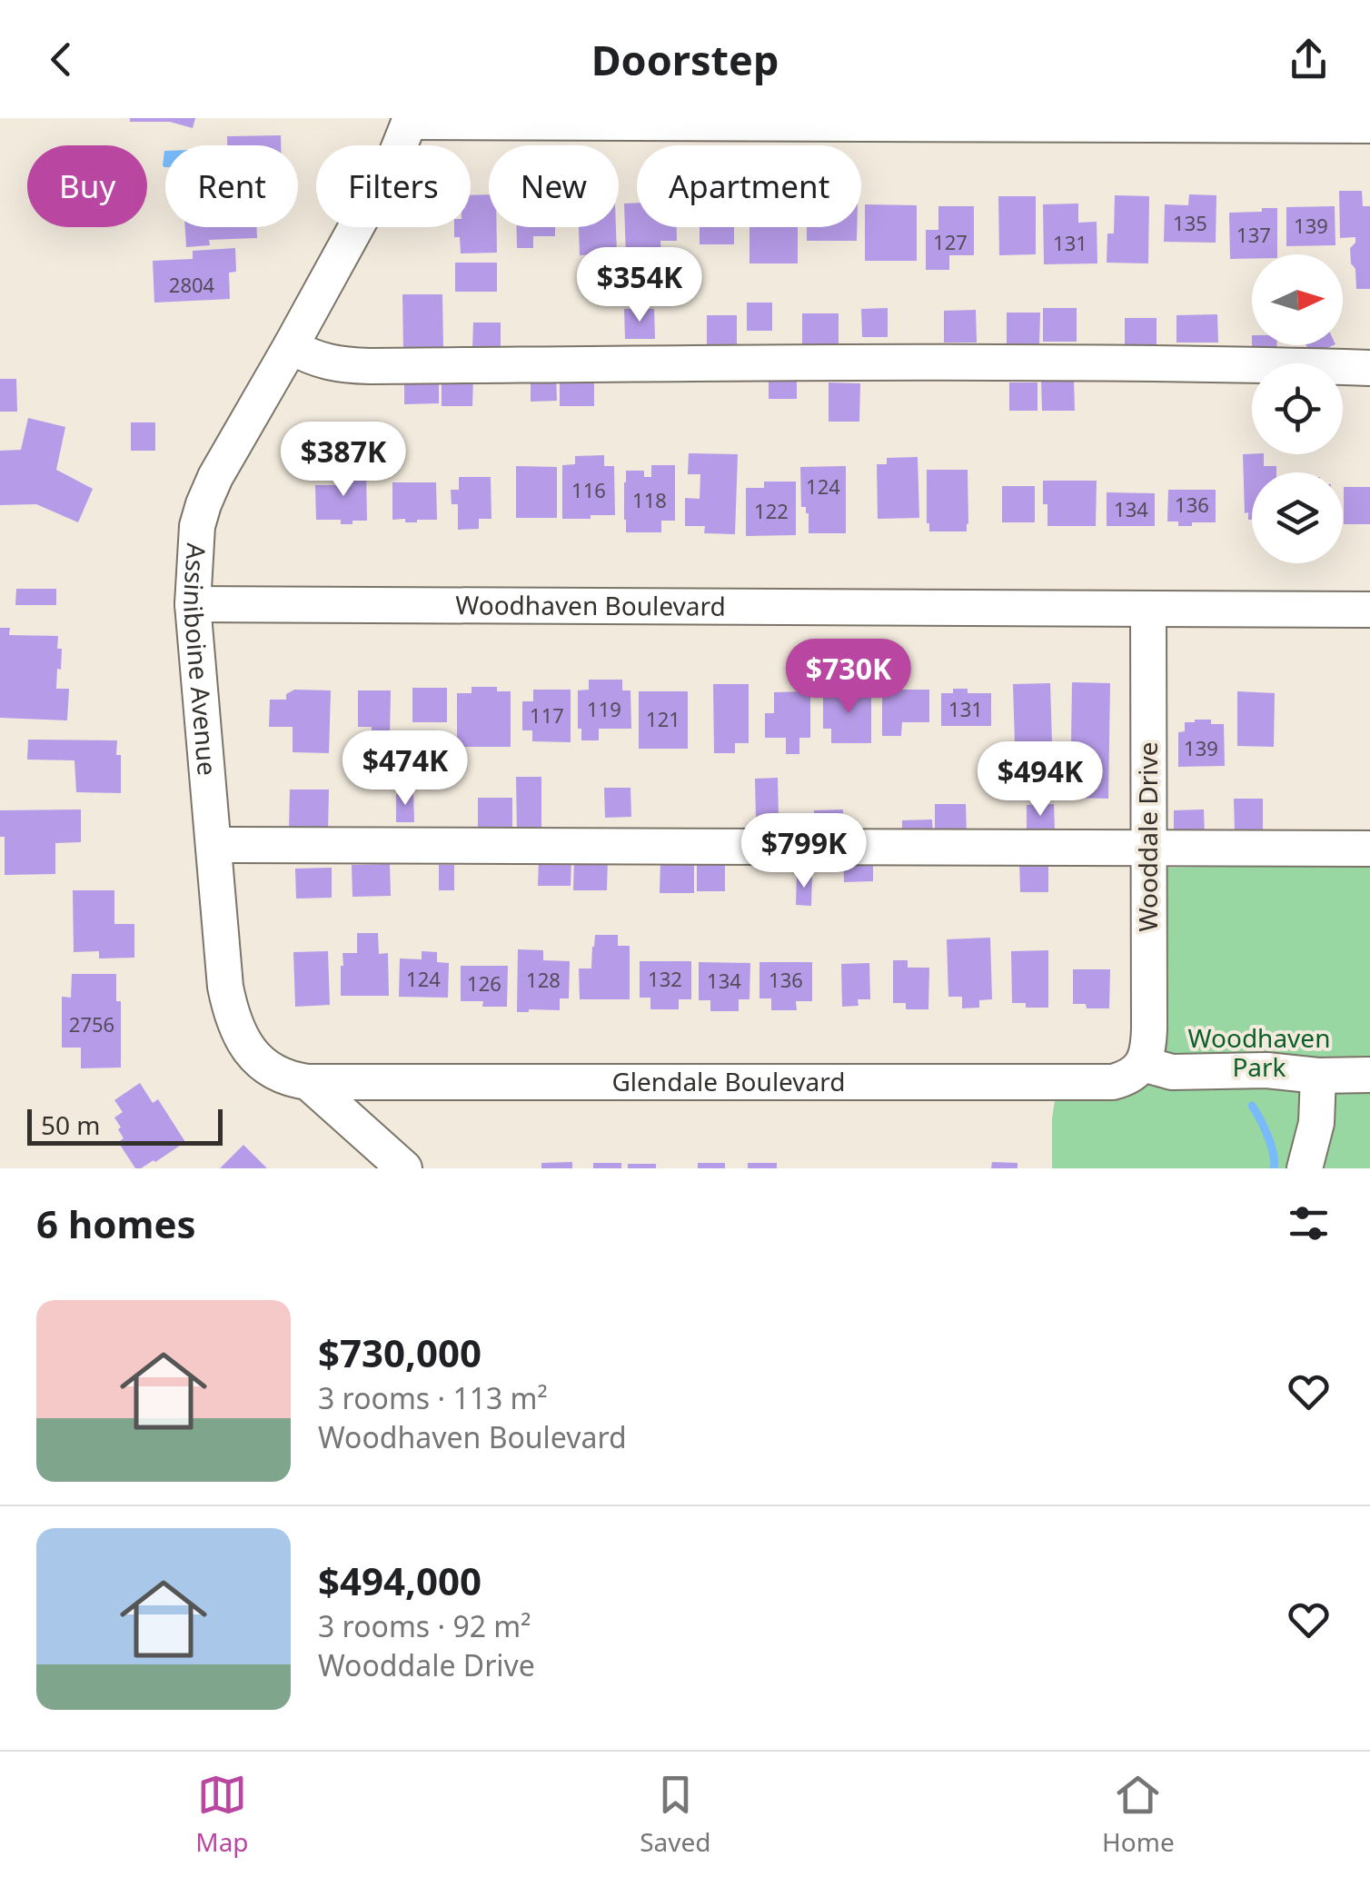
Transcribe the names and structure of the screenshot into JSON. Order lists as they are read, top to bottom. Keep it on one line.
{"streets":{"street":["Woodhaven Boulevard","Assiniboine Avenue","Wooddale Drive","Glendale Boulevard"]},"crossings":[["Woodhaven Boulevard","Assiniboine Avenue"],["Woodhaven Boulevard","Wooddale Drive"],["Assiniboine Avenue","Glendale Boulevard"],["Wooddale Drive","Glendale Boulevard"]],"parks":["Woodhaven Park"],"house_numbers":["135","139","137","127","131","2804","124","116","118","136","134","122","119","131","117","121","139","124","132","128","136","134","126","2756"],"scale_bar":"50 m","north":"right","page":{"header":"Doorstep","chip":["Buy","Rent","Filters","New","Apartment"],"price":["$354K","$387K","$730K","$474K","$494K","$799K"],"scale":"50 m","heading":"6 homes","list":[{"name":"$730,000","note":"3 rooms · 113 m² · Woodhaven Boulevard"},{"name":"$494,000","note":"3 rooms · 92 m² · Wooddale Drive"}],"tabs":["Map","Saved","Home"]}}
